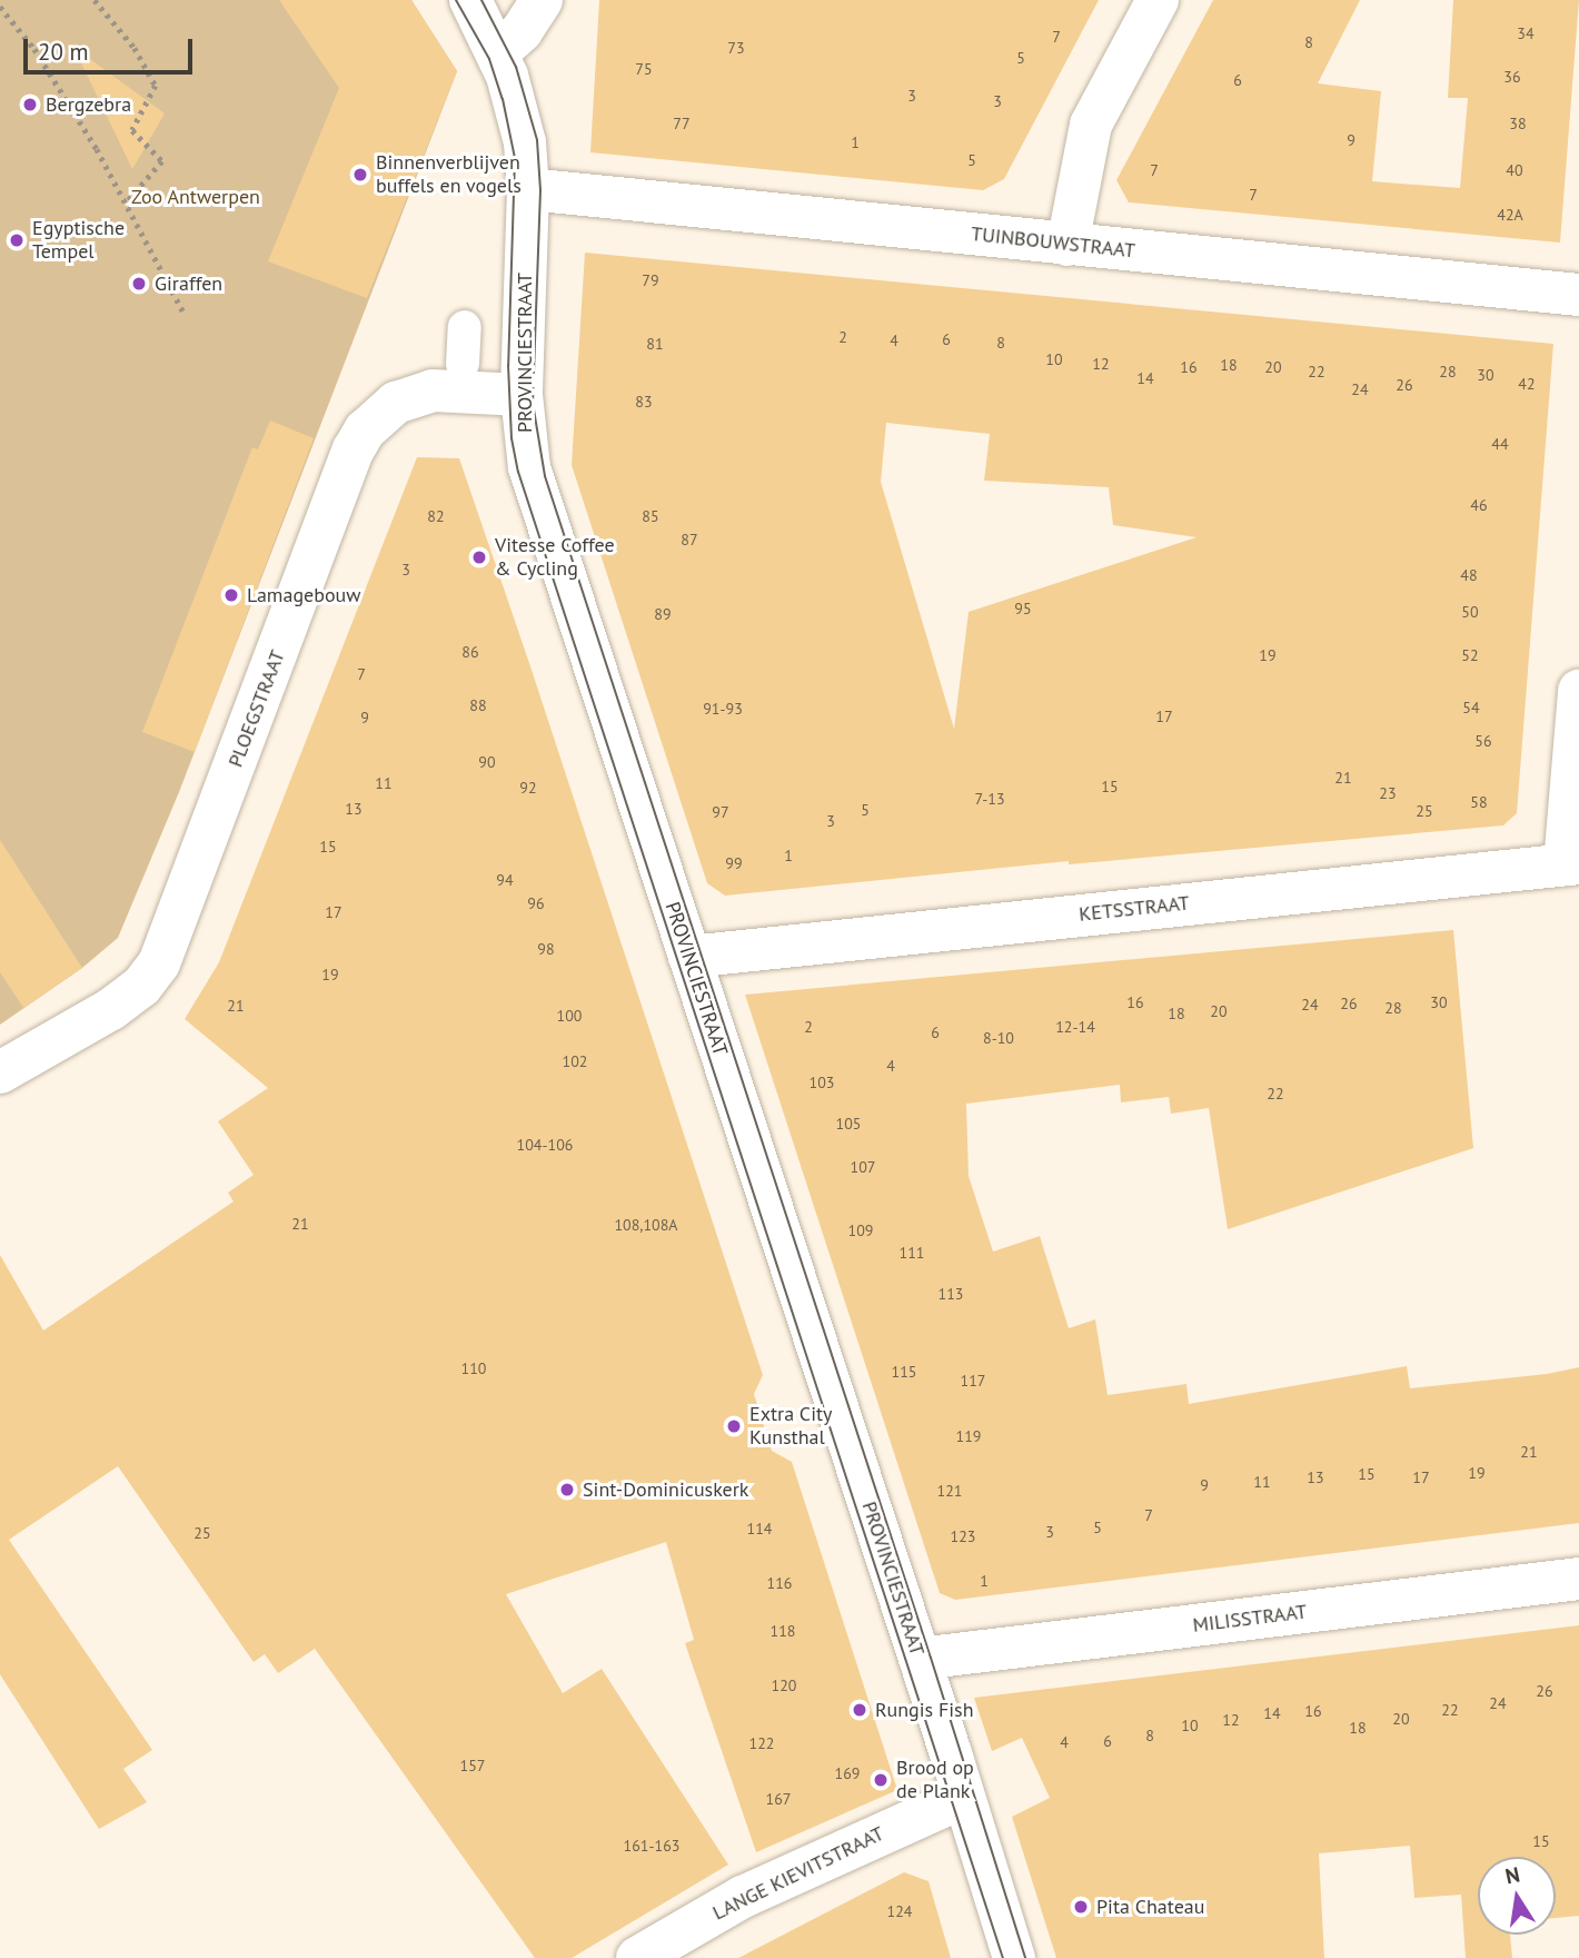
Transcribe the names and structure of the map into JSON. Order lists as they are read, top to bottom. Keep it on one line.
{"streets":{"street":["TUINBOUWSTRAAT","PROVINCIESTRAAT","PLOEGSTRAAT","KETSSTRAAT","MILISSTRAAT","LANGE KIEVITSTRAAT"]},"crossings":[["TUINBOUWSTRAAT","PROVINCIESTRAAT"],["PROVINCIESTRAAT","PLOEGSTRAAT"],["PROVINCIESTRAAT","KETSSTRAAT"],["PROVINCIESTRAAT","MILISSTRAAT"],["PROVINCIESTRAAT","LANGE KIEVITSTRAAT"]],"parks":["Zoo Antwerpen"],"places":["Bergzebra","Binnenverblijven buffels en vogels","Egyptische Tempel","Giraffen","Vitesse Coffee & Cycling","Lamagebouw","Extra City Kunsthal","Sint-Dominicuskerk","Rungis Fish","Brood op de Plank","Pita Chateau"],"house_numbers":["34","7","8","73","5","75","36","6","3","3","77","38","9","1","5","7","40","7","42A","79","2","6","4","8","81","10","12","18","16","20","22","28","30","14","42","26","24","83","44","46","82","85","87","3","48","95","50","89","86","19","52","7","88","54","91-93","17","9","56","90","21","11","15","92","23","7-13","58","13","5","25","97","3","15","1","99","94","96","17","98","19","16","30","26","24","21","28","20","18","100","2","12-14","6","8-10","102","4","103","22","105","104-106","107","21","108,108A","109","111","113","110","115","117","119","21","19","15","13","17","11","9","121","7","5","114","3","25","123","1","116","118","120","26","24","22","16","14","20","12","10","18","8","6","4","122","157","169","167","15","161-163","124"],"scale_bar":"20 m","north":"top"}
